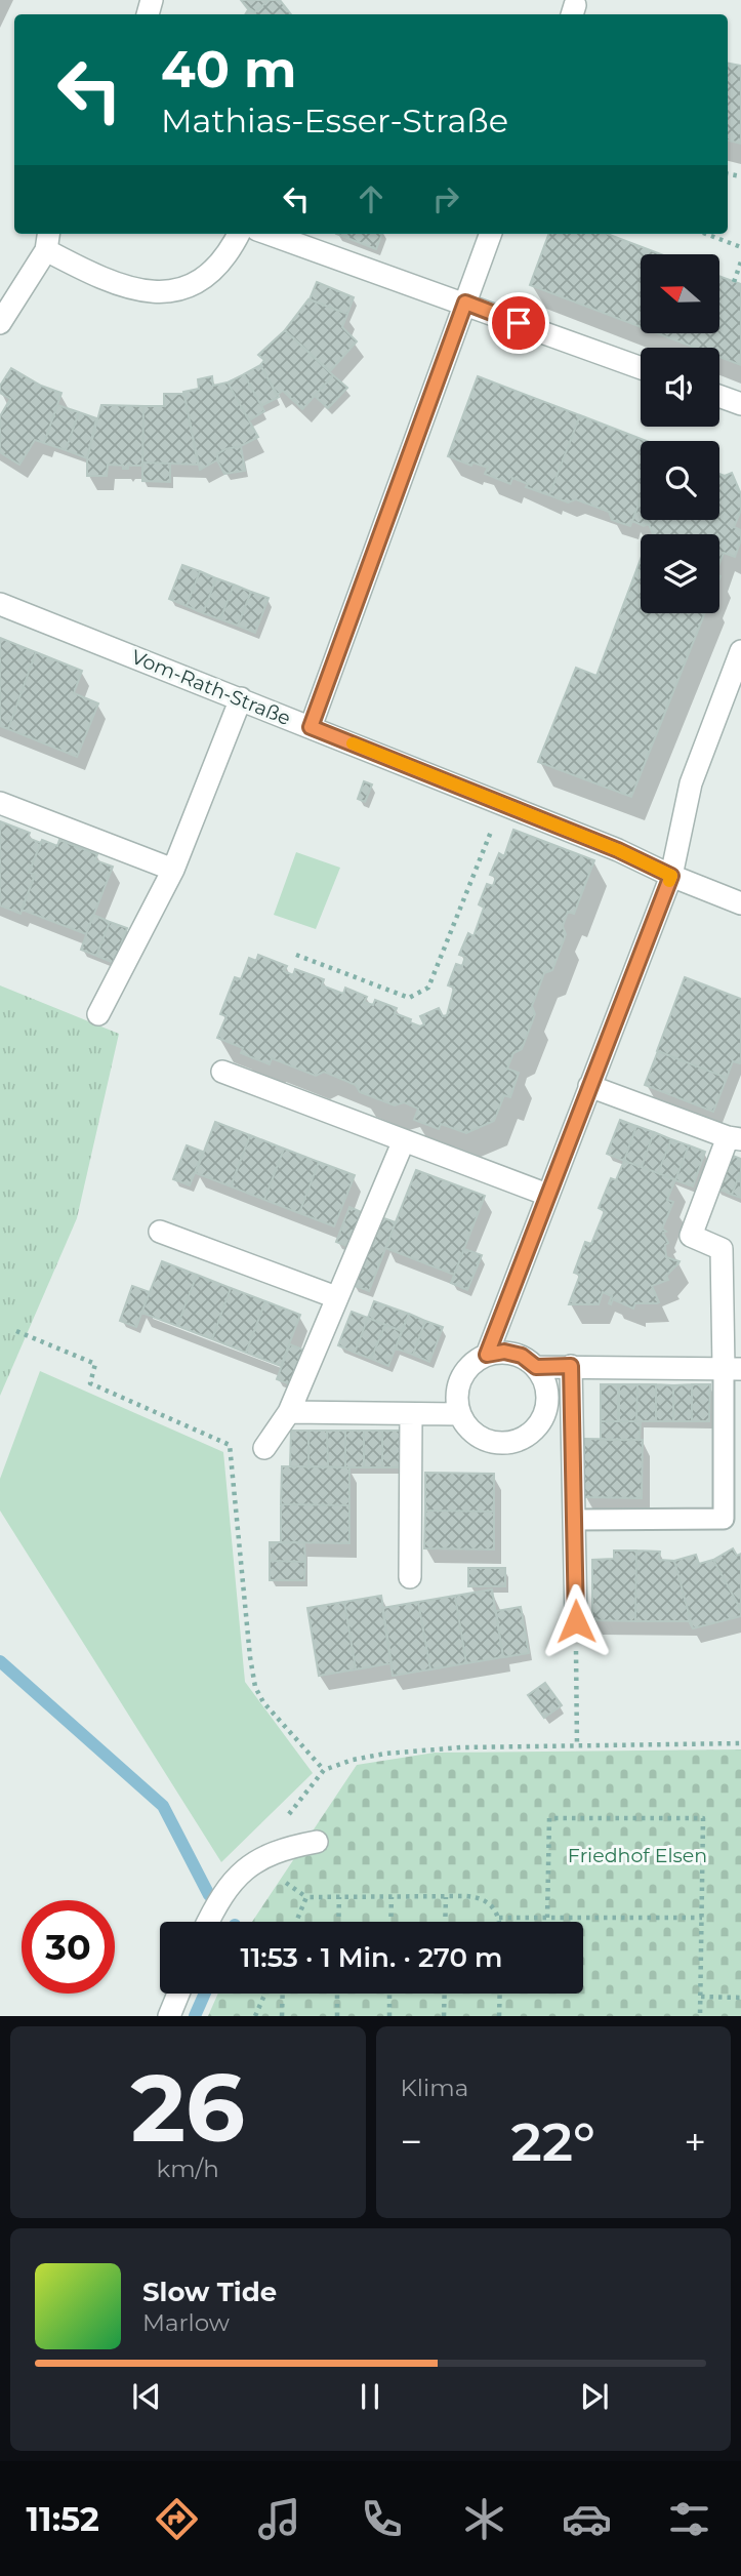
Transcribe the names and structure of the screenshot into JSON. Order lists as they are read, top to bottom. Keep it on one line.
{"streets":{"street":["Vom-Rath-Straße"]},"parks":["Friedhof Elsen"],"north":"left","page":{"turn":["40 m","Mathias-Esser-Straße"],"limit":"30","trip":"11:53 · 1 Min. · 270 m","tile":[["26","km/h"],"Klima"],"heat":["−","22°","+"],"song":["Slow Tide","Marlow"],"tabs":"11:52"}}
